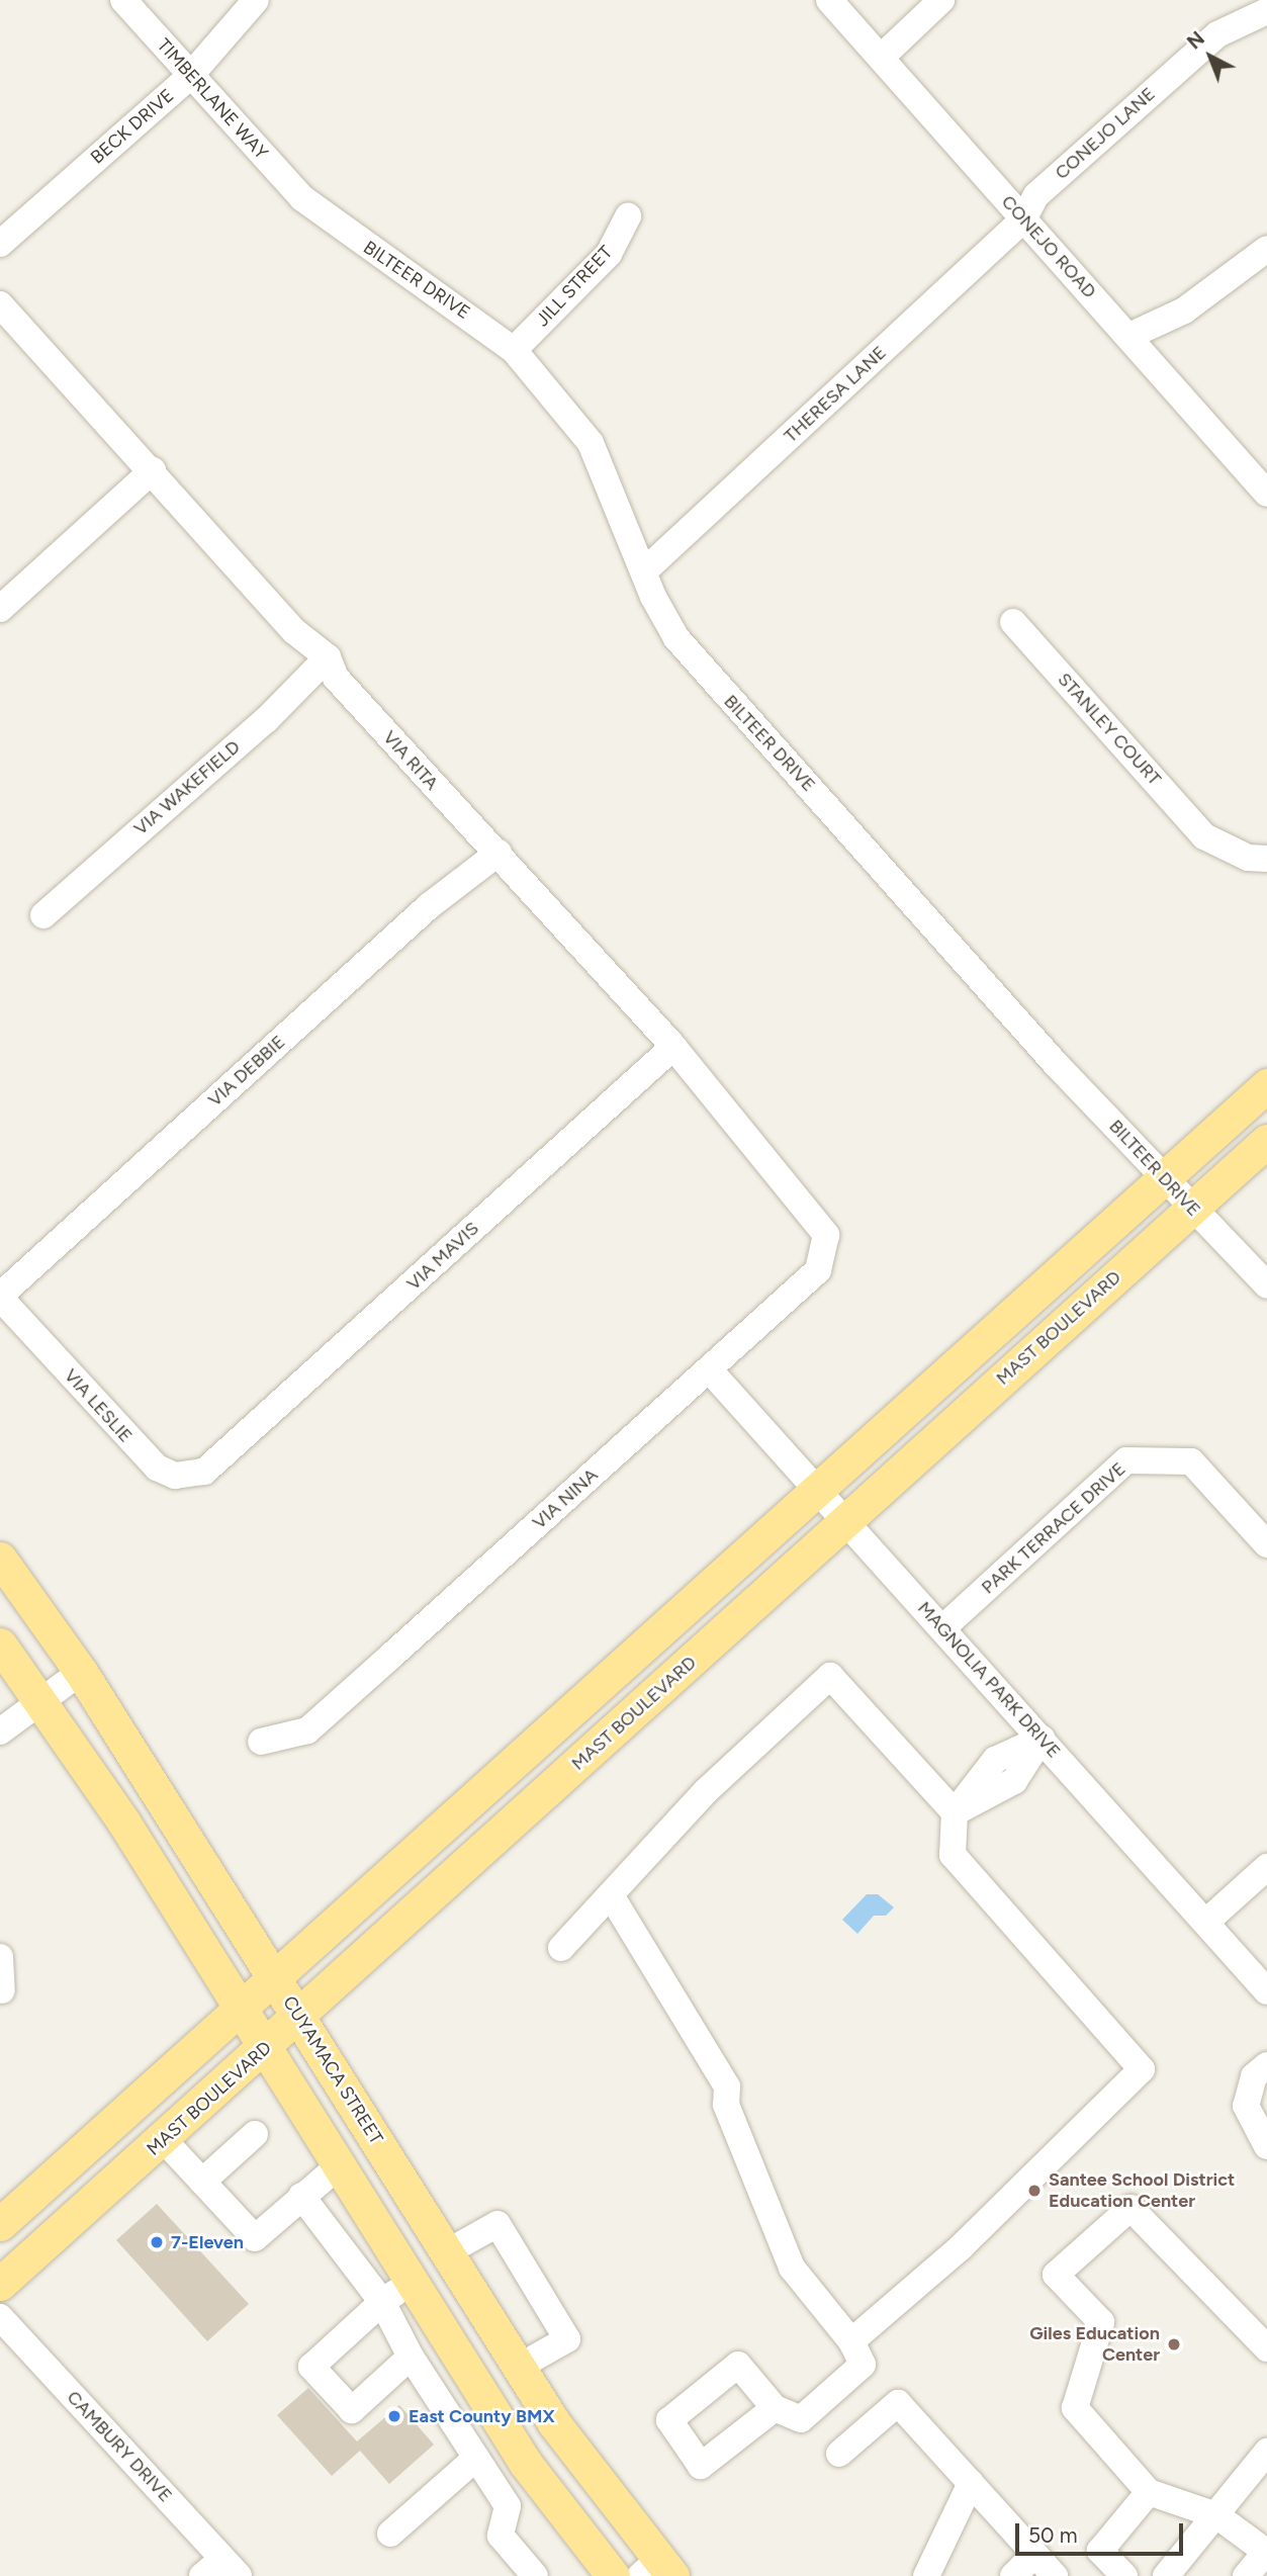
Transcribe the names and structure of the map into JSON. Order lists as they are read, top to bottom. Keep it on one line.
{"streets":{"main road":["MAST BOULEVARD","CUYAMACA STREET"],"street":["TIMBERLANE WAY","BECK DRIVE","CONEJO LANE","CONEJO ROAD","BILTEER DRIVE","JILL STREET","THERESA LANE","STANLEY COURT","VIA RITA","VIA WAKEFIELD","VIA DEBBIE","VIA MAVIS","VIA LESLIE","VIA NINA","PARK TERRACE DRIVE","MAGNOLIA PARK DRIVE","CAMBURY DRIVE"]},"crossings":[["TIMBERLANE WAY","BECK DRIVE"],["TIMBERLANE WAY","BILTEER DRIVE"],["CONEJO LANE","CONEJO ROAD"],["CONEJO LANE","THERESA LANE"],["CONEJO ROAD","THERESA LANE"],["BILTEER DRIVE","JILL STREET"],["BILTEER DRIVE","THERESA LANE"],["BILTEER DRIVE","MAST BOULEVARD"],["VIA RITA","VIA WAKEFIELD"],["VIA RITA","VIA DEBBIE"],["VIA RITA","VIA MAVIS"],["VIA RITA","VIA NINA"],["VIA DEBBIE","VIA LESLIE"],["VIA MAVIS","VIA LESLIE"],["MAST BOULEVARD","MAGNOLIA PARK DRIVE"],["MAST BOULEVARD","CUYAMACA STREET"],["VIA NINA","MAGNOLIA PARK DRIVE"],["PARK TERRACE DRIVE","MAGNOLIA PARK DRIVE"]],"places":["Santee School District Education Center","7-Eleven","Giles Education Center","East County BMX"],"scale_bar":"50 m","north":"top left"}
